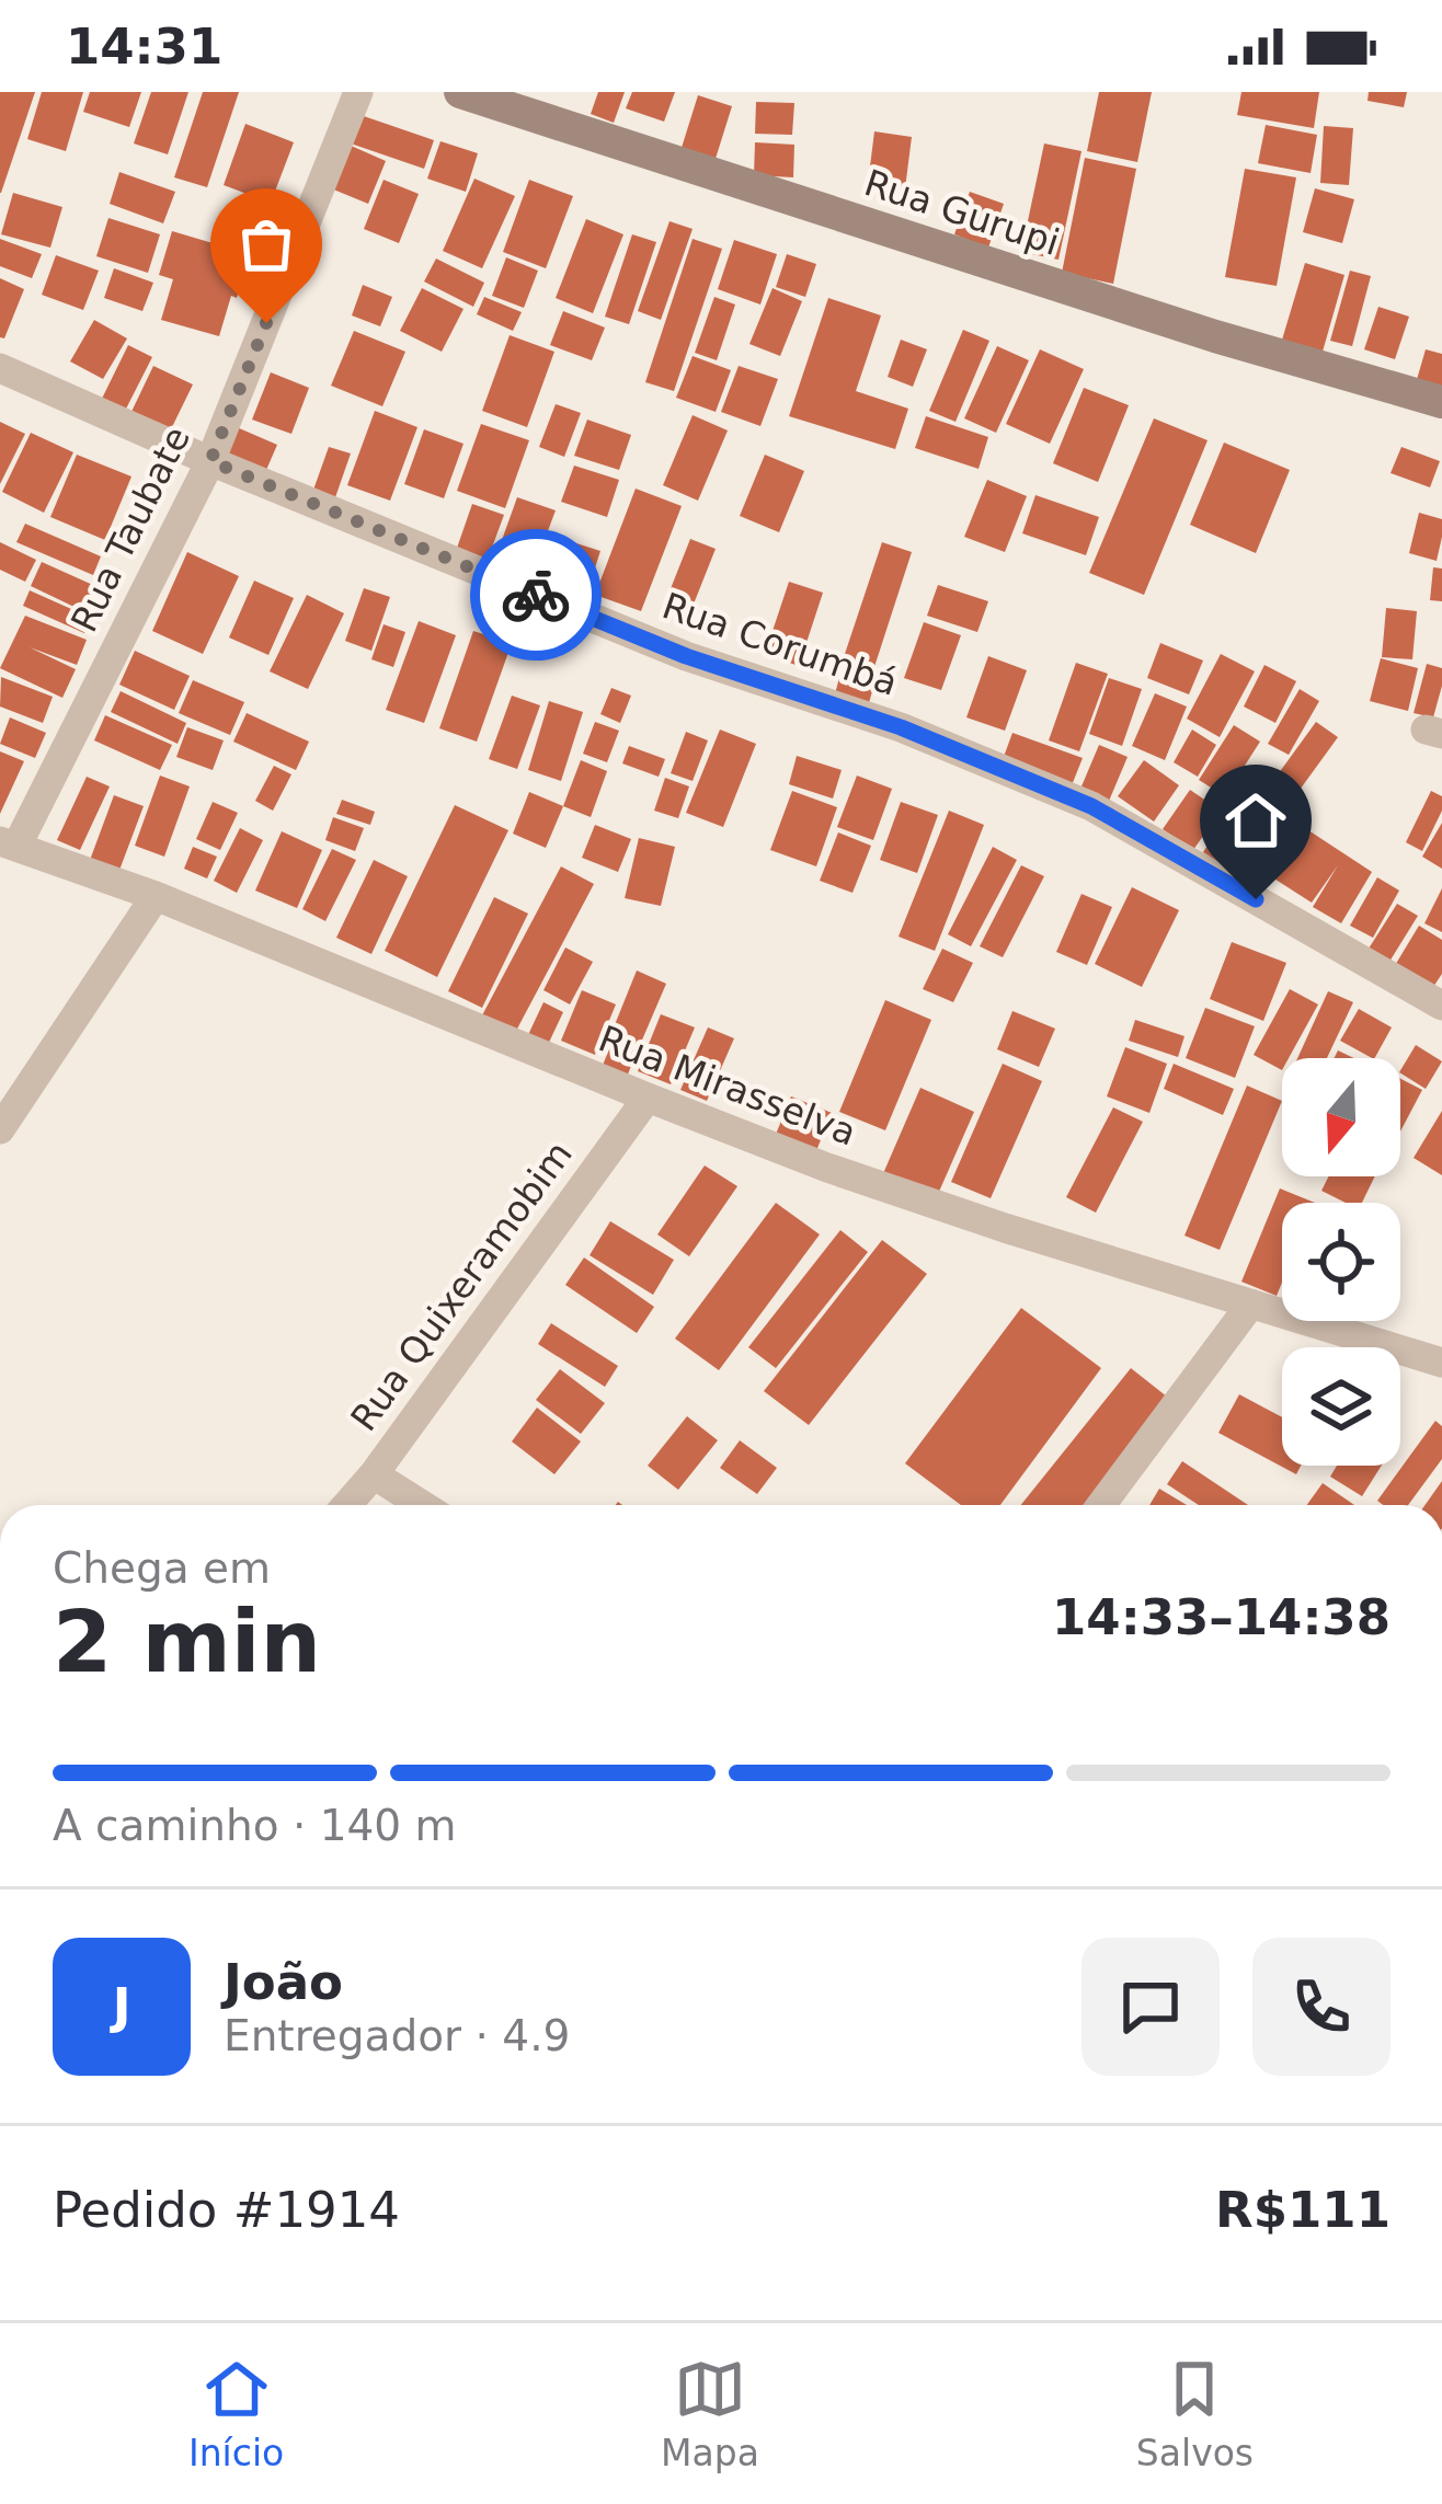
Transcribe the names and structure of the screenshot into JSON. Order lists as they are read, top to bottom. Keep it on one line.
{"streets":{"street":["Rua Gurupi","Rua Taubate","Rua Corumbá","Rua Mirasselva","Rua Quixeramobim"]},"crossings":[["Rua Taubate","Rua Corumbá"],["Rua Taubate","Rua Mirasselva"],["Rua Mirasselva","Rua Quixeramobim"]],"north":"bottom","page":{"status":"14:31","heading":["2 min","Chega em","14:33–14:38"],"panel":["João","Entregador · 4.9","Pedido #1914","R$111"],"bar":"A caminho · 140 m","round":"J","tabs":["Início","Mapa","Salvos"]}}
